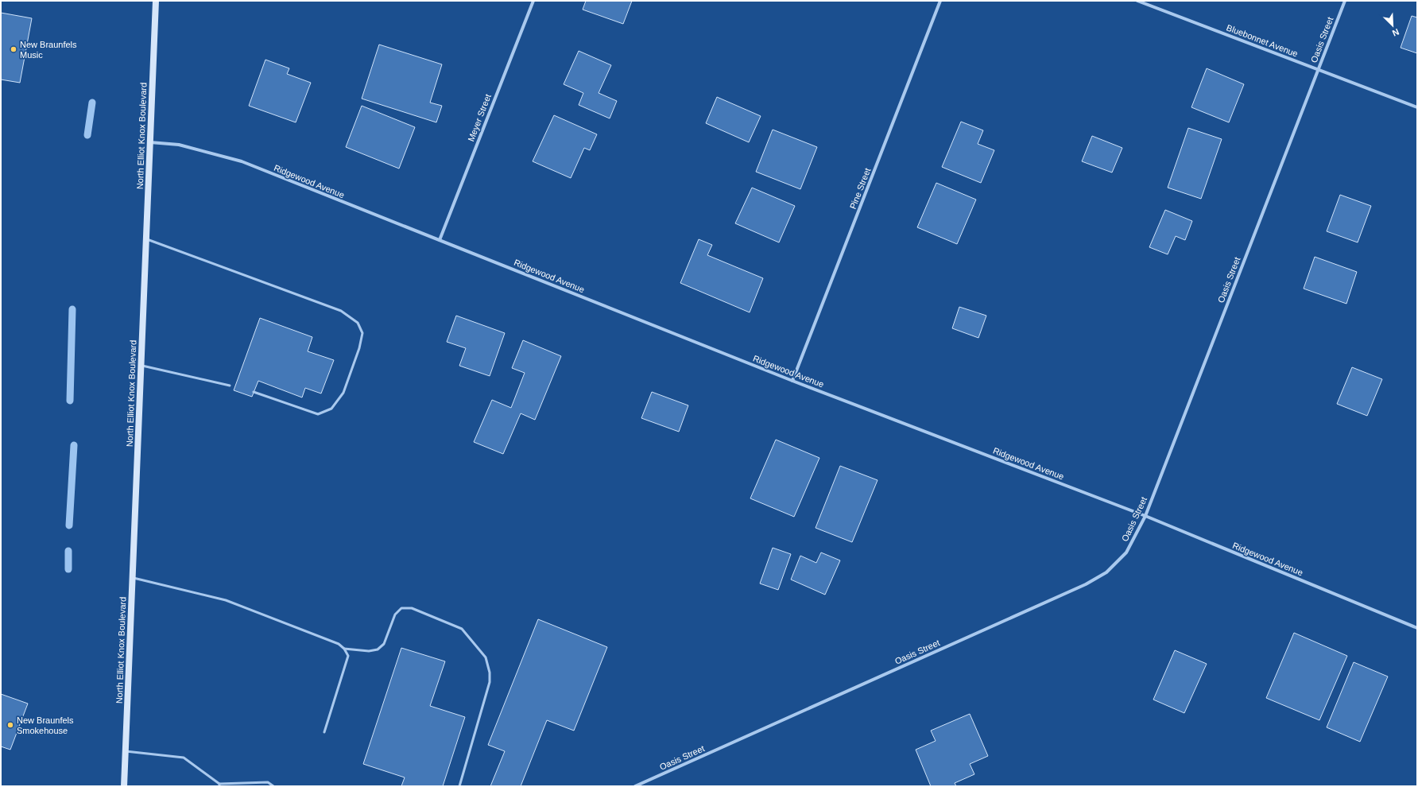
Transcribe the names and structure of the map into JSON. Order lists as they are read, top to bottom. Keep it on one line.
{"streets":{"main road":["North Elliot Knox Boulevard"],"street":["Oasis Street","Bluebonnet Avenue","Meyer Street","Ridgewood Avenue","Pine Street"]},"crossings":[["Oasis Street","Bluebonnet Avenue"],["Oasis Street","Ridgewood Avenue"],["Meyer Street","Ridgewood Avenue"],["North Elliot Knox Boulevard","Ridgewood Avenue"],["Ridgewood Avenue","Pine Street"]],"places":["New Braunfels Music","New Braunfels Smokehouse"],"north":"bottom right"}
